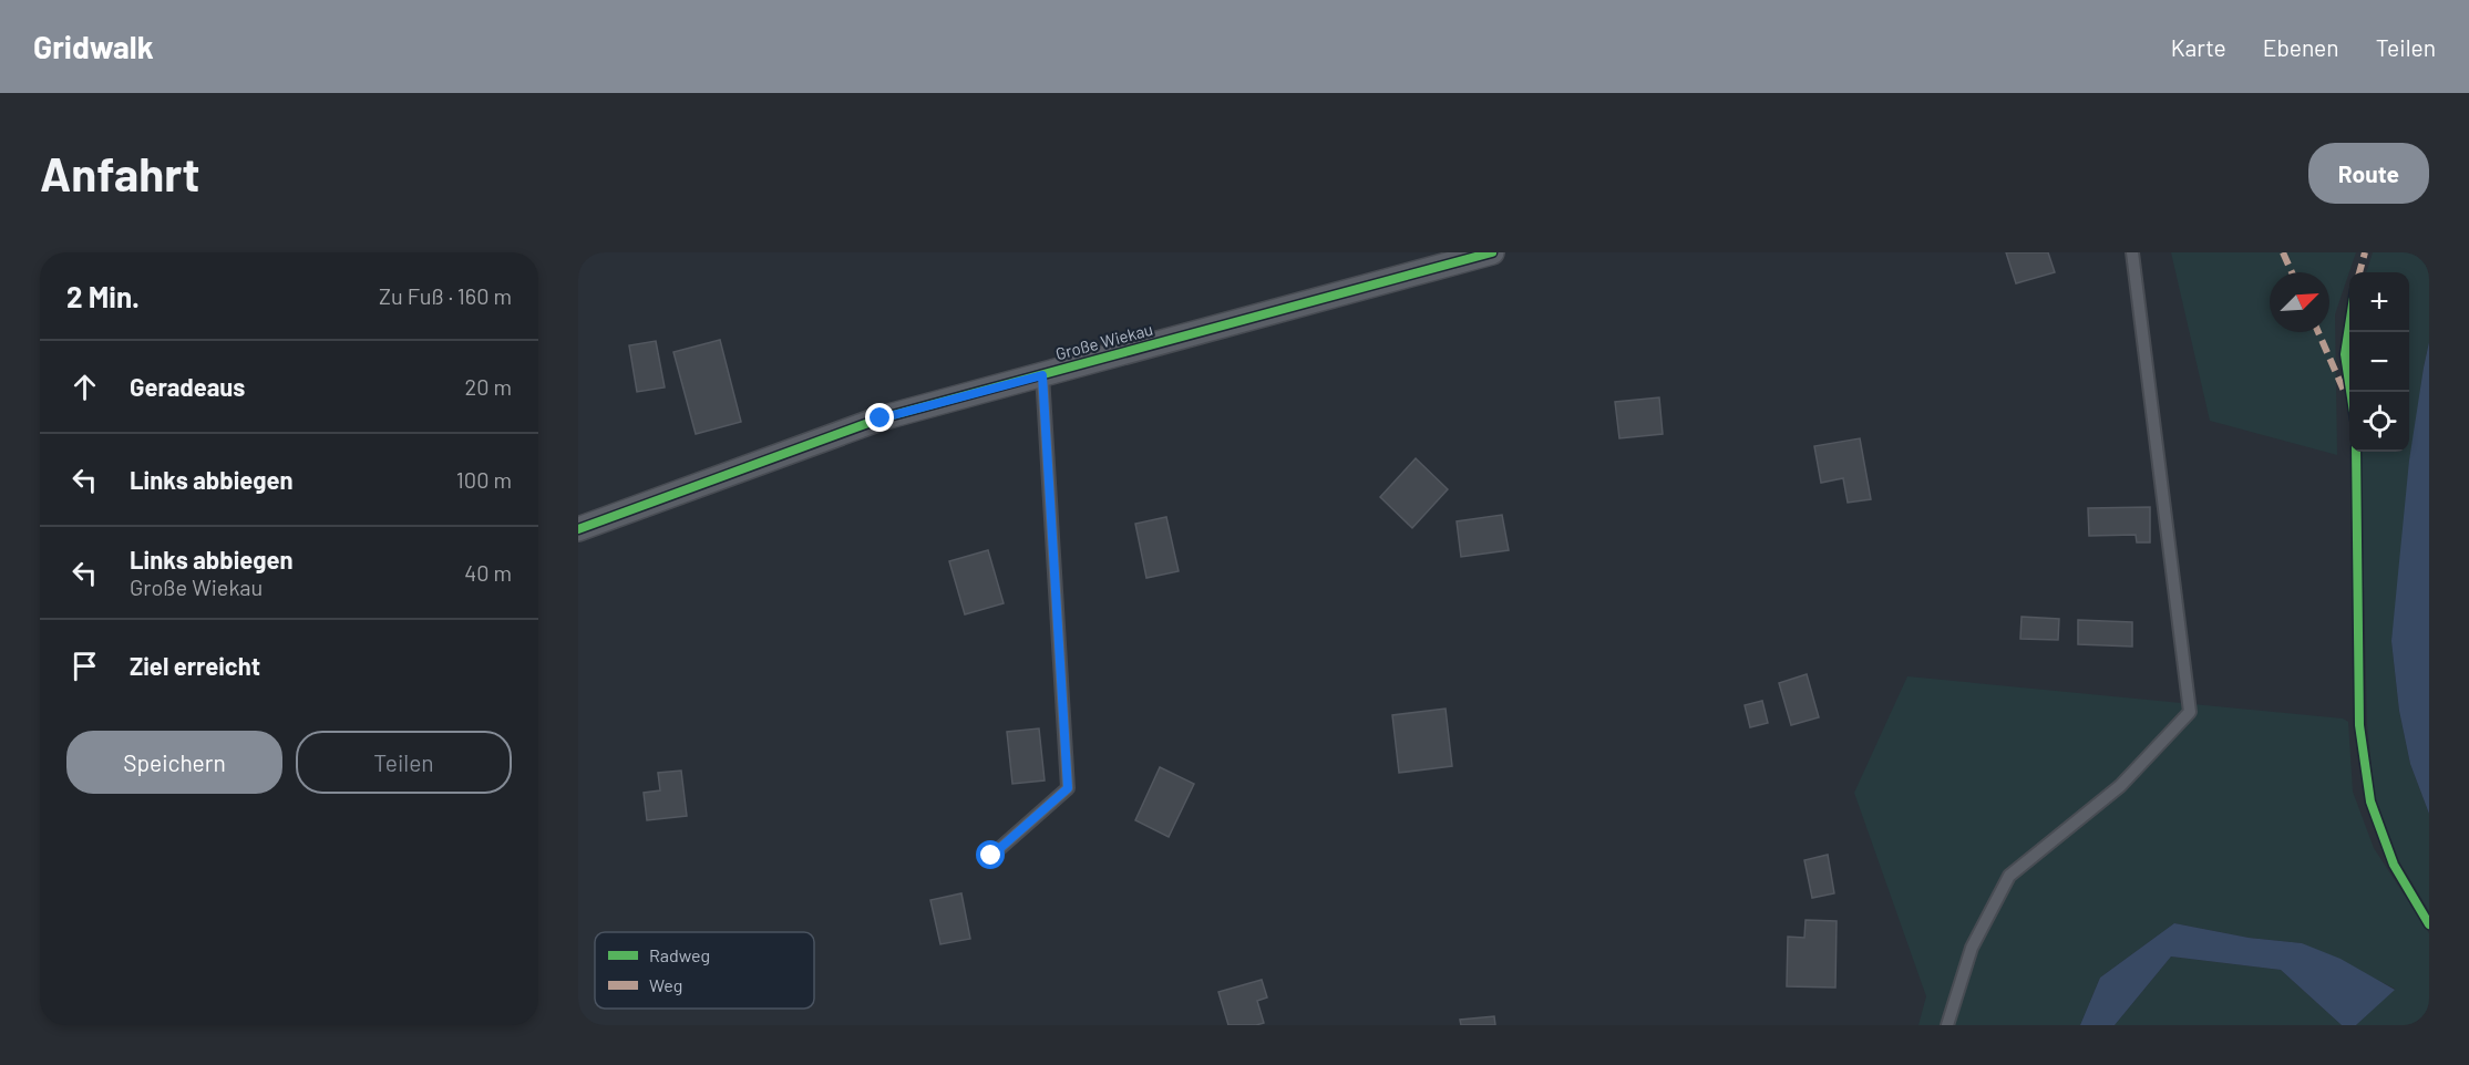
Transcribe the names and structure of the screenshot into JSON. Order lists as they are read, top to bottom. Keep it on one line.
{"streets":{"street":["Große Wiekau"]},"legend":["Radweg","Weg"],"north":"top right","page":{"header":"Gridwalk","nav":["Karte","Ebenen","Teilen"],"buttons":["Route",["Speichern","Teilen"]],"title":"Anfahrt","heading":["2 Min.","Zu Fuß · 160 m"],"map_buttons":["+","−"],"list":[["Geradeaus","20 m"],["Links abbiegen","100 m"],["Links abbiegen","Große Wiekau","40 m"],"Ziel erreicht"]}}
